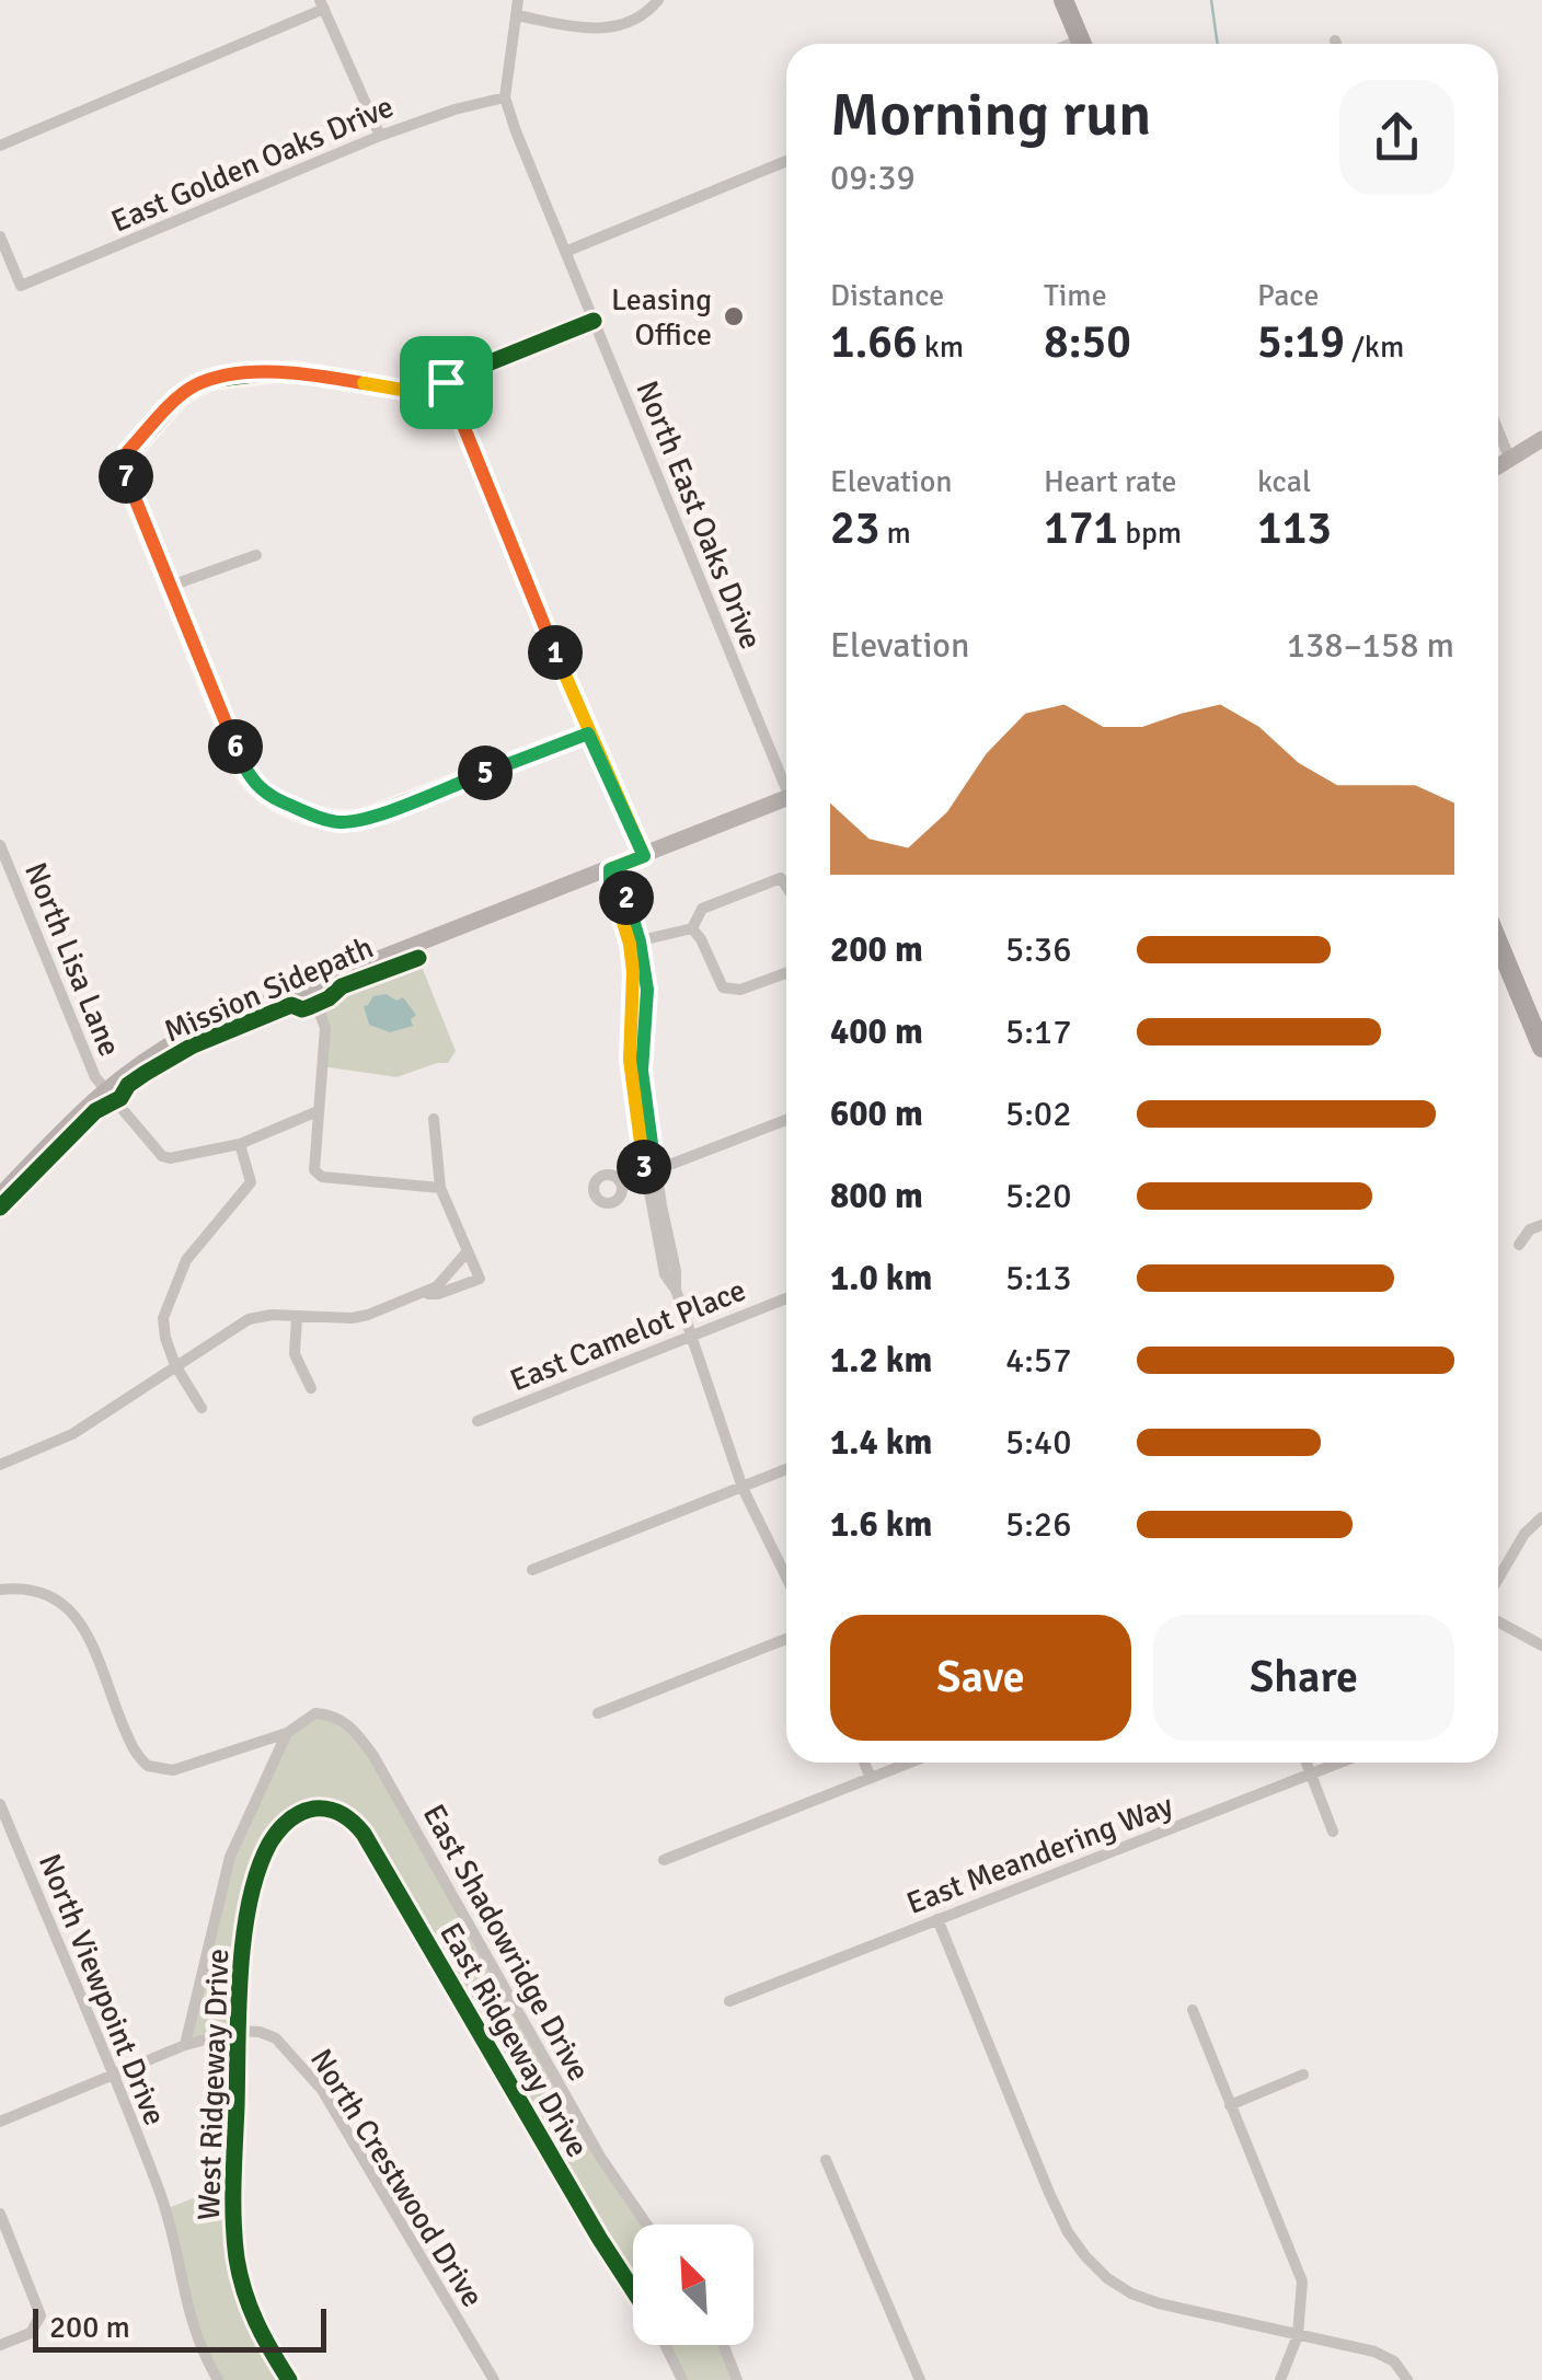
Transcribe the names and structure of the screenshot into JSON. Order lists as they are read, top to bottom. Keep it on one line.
{"streets":{"street":["East Golden Oaks Drive","North East Oaks Drive","North Lisa Lane","East Camelot Place","East Meandering Way","East Shadowridge Drive","North Viewpoint Drive","East Ridgeway Drive","West Ridgeway Drive","North Crestwood Drive"],"cycle path":["Mission Sidepath"]},"crossings":[["East Golden Oaks Drive","North East Oaks Drive"],["East Ridgeway Drive","West Ridgeway Drive"],["West Ridgeway Drive","North Crestwood Drive"]],"places":["Leasing Office"],"scale_bar":"200 m","north":"top left","page":{"heading":["Morning run","09:39"],"stats":[["Distance","1.66 km"],["Time","8:50"],["Pace","5:19 /km"],["Elevation","23 m"],["Heart rate","171 bpm"],["kcal","113"]],"pins":["7","1","6","5","2","3"],"chart":["Elevation","138–158 m"],"list":[{"name":"200 m","note":"5:36"},{"name":"400 m","note":"5:17"},{"name":"600 m","note":"5:02"},{"name":"800 m","note":"5:20"},{"name":"1.0 km","note":"5:13"},{"name":"1.2 km","note":"4:57"},{"name":"1.4 km","note":"5:40"},{"name":"1.6 km","note":"5:26"}],"buttons":["Save","Share"],"scale":"200 m"}}
